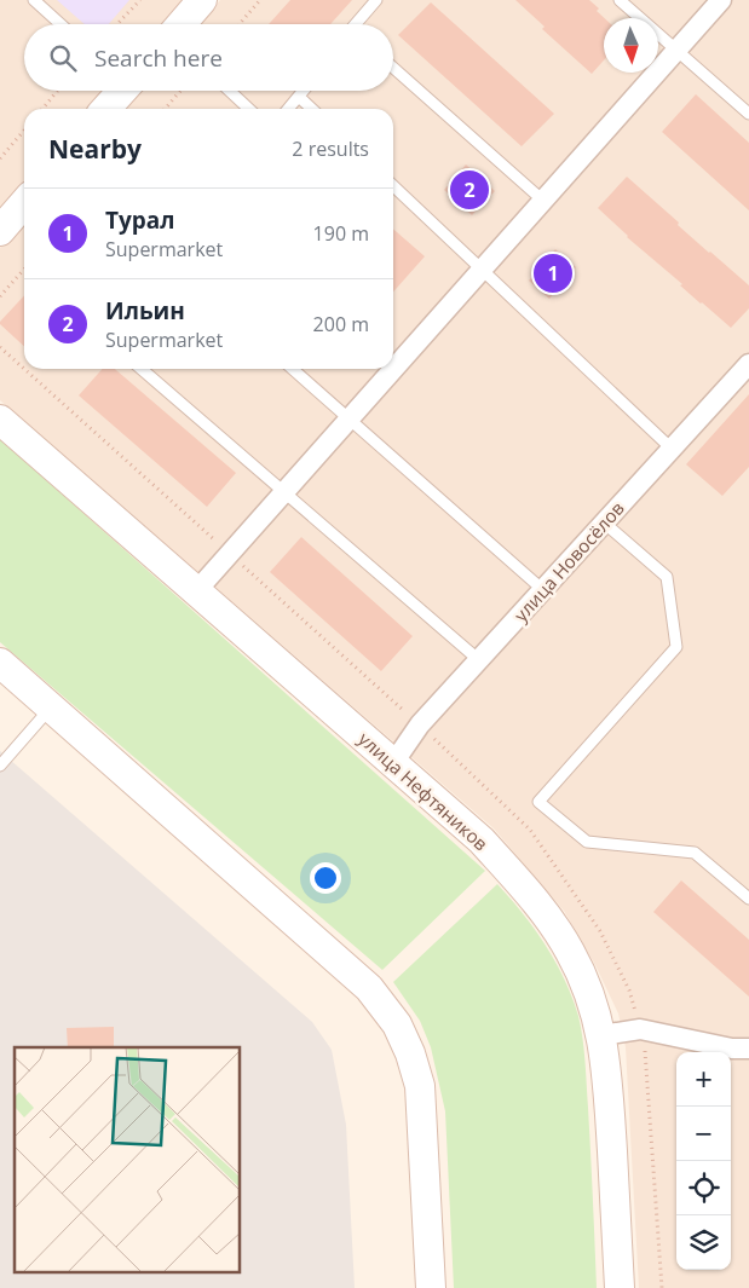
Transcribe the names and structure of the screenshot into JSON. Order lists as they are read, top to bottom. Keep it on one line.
{"streets":{"main road":["улица Нефтяников"],"street":["улица Новосёлов"]},"crossings":[["улица Новосёлов","улица Нефтяников"]],"north":"bottom","page":{"search":"Search here","heading":["Nearby","2 results"],"pins":["2","1"],"list":[{"mark":"1","name":"Турал","note":"Supermarket","value":"190 m"},{"mark":"2","name":"Ильин","note":"Supermarket","value":"200 m"}],"map_buttons":["+","−"]}}
